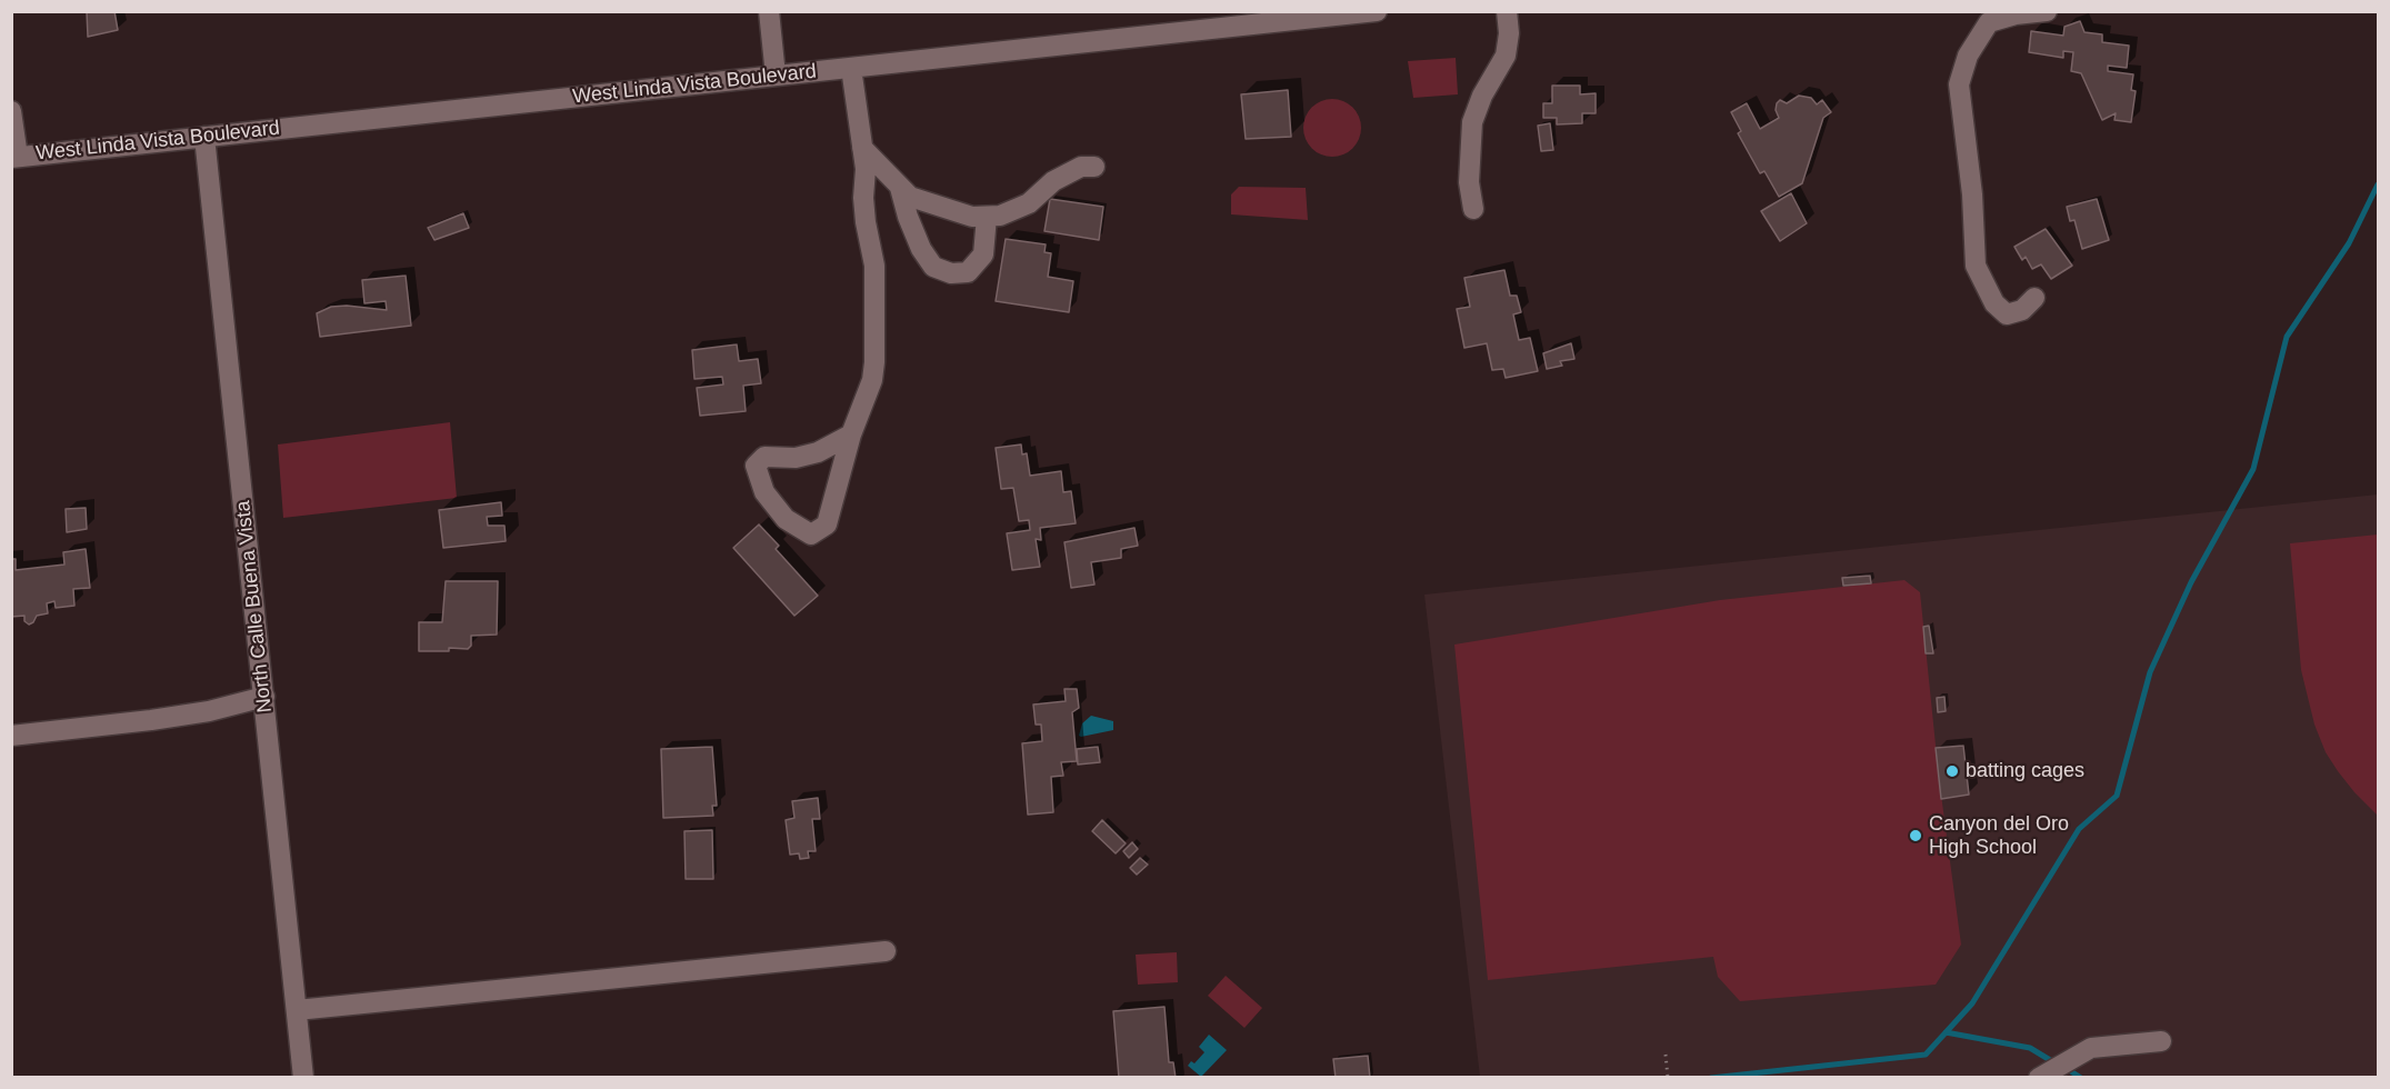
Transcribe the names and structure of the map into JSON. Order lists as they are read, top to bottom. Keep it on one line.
{"streets":{"street":["West Linda Vista Boulevard","North Calle Buena Vista"]},"crossings":[["West Linda Vista Boulevard","North Calle Buena Vista"]],"places":["batting cages","Canyon del Oro High School"]}
